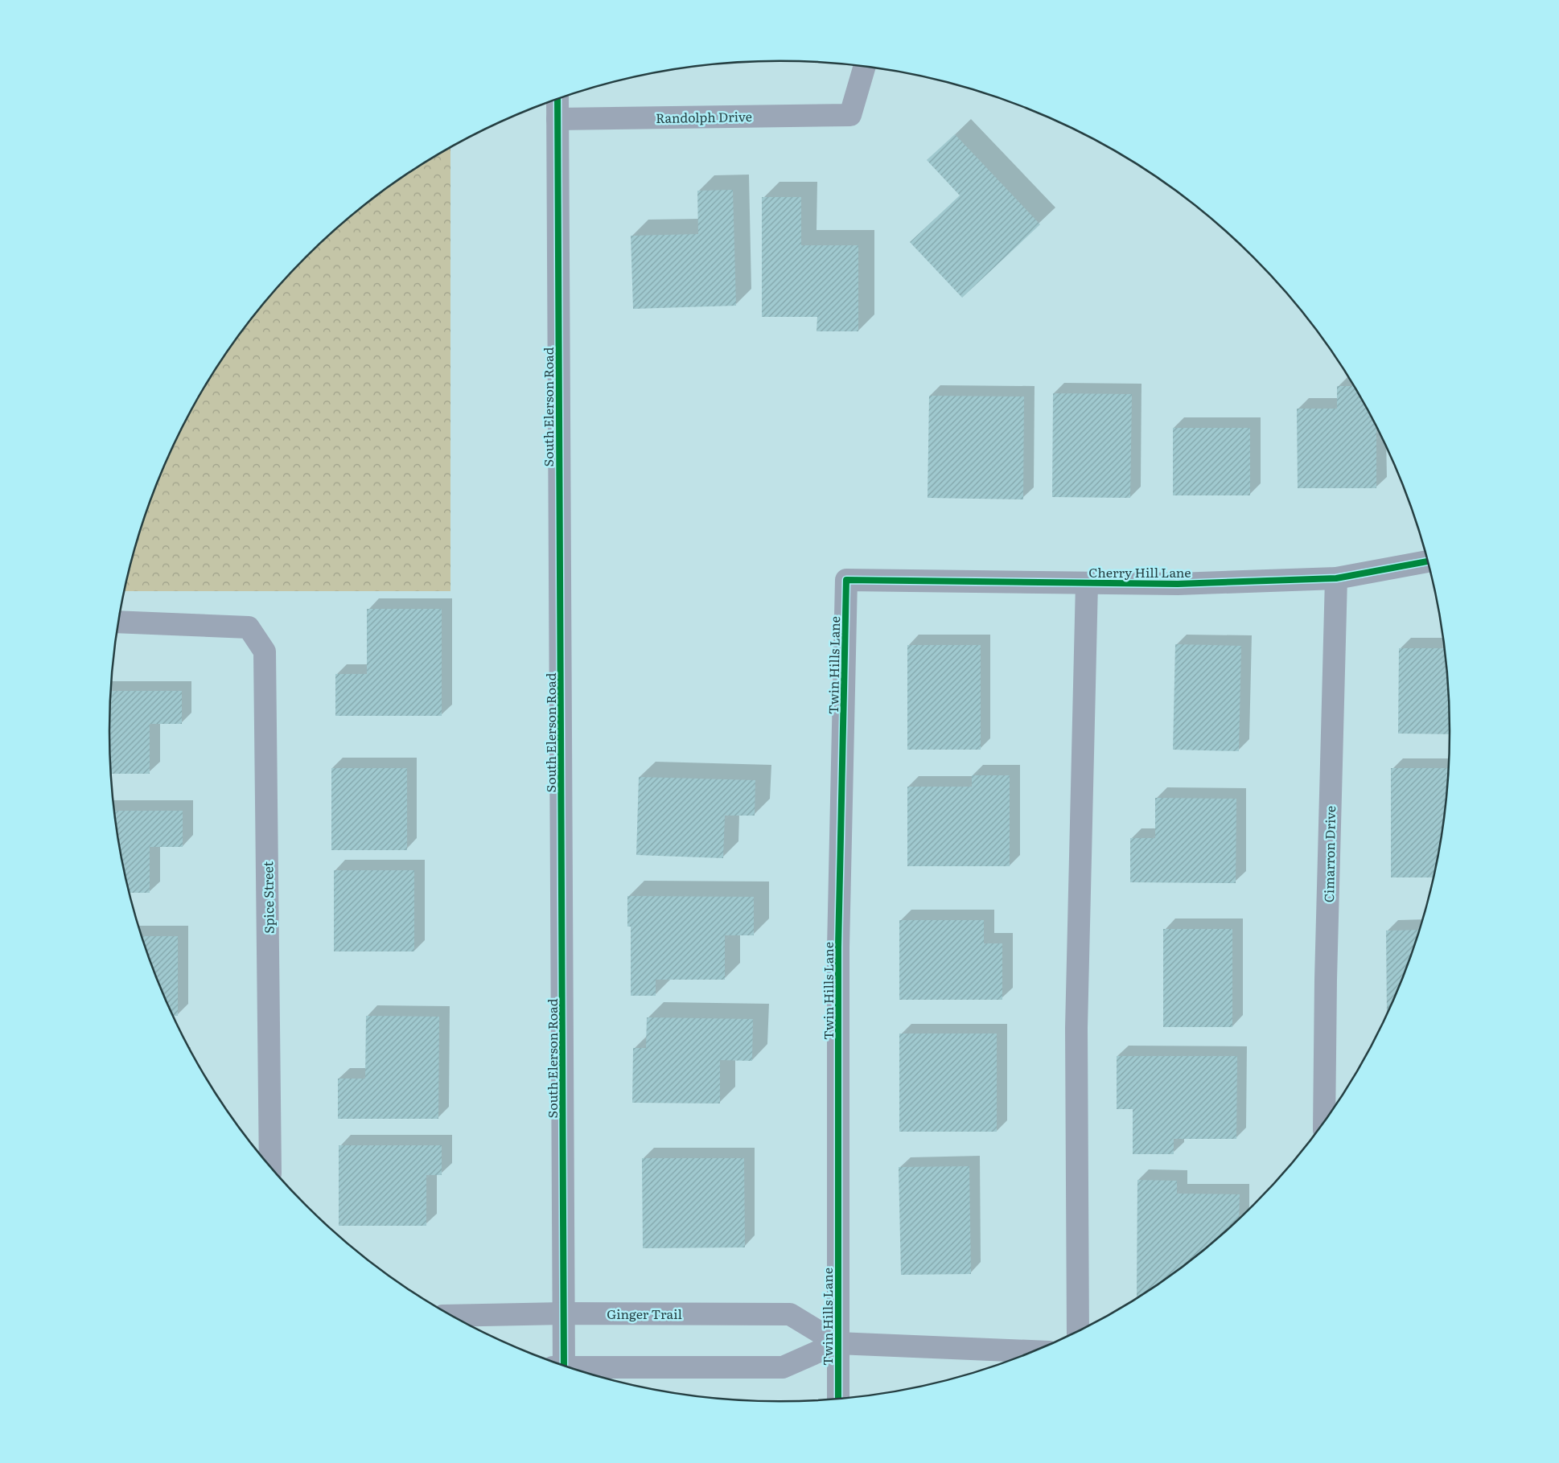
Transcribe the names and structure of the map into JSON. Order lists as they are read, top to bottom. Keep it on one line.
{"streets":{"street":["Randolph Drive","South Elerson Road","Cherry Hill Lane","Twin Hills Lane","Cimarron Drive","Spice Street","Ginger Trail"]},"crossings":[["Randolph Drive","South Elerson Road"],["South Elerson Road","Ginger Trail"],["Cherry Hill Lane","Twin Hills Lane"],["Cherry Hill Lane","Cimarron Drive"],["Twin Hills Lane","Ginger Trail"]]}
